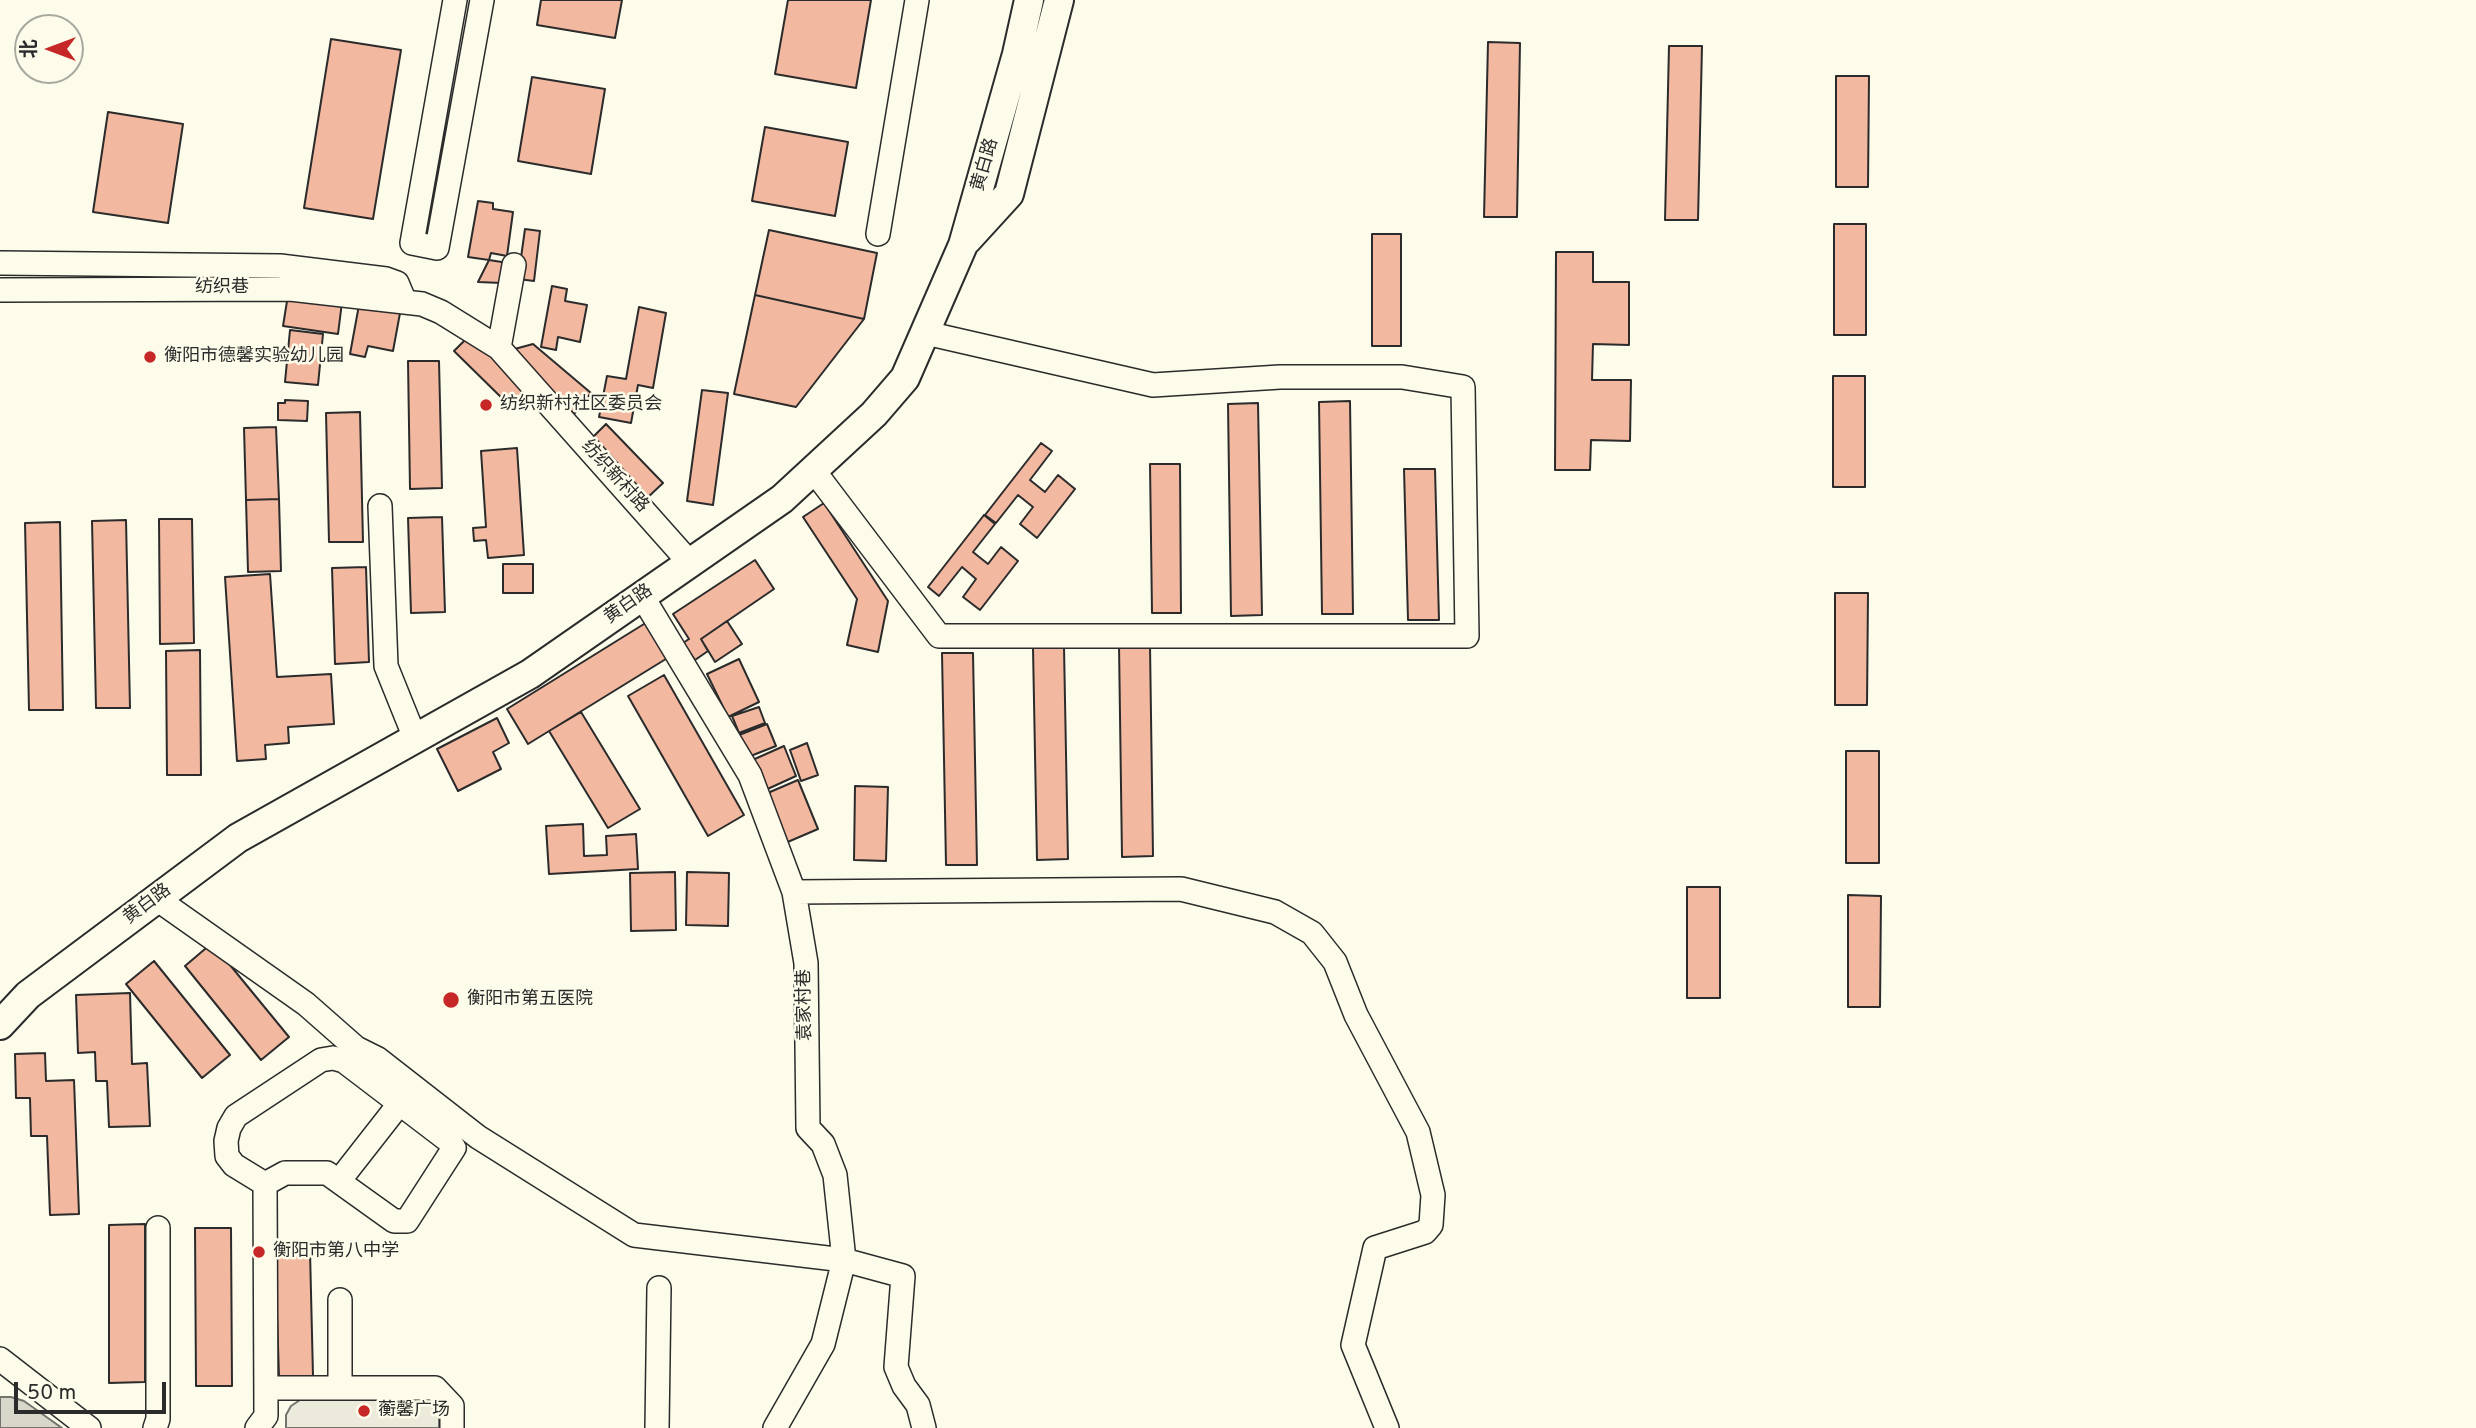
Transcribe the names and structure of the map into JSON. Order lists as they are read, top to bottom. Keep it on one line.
{"streets":{"main road":["黄白路"],"street":["纺织巷","纺织新村路","袁家村巷"]},"crossings":[["黄白路","纺织新村路"],["黄白路","袁家村巷"],["纺织巷","纺织新村路"]],"places":["衡阳市德馨实验幼儿园","纺织新村社区委员会","衡阳市第五医院","衡阳市第八中学","蘅馨广场"],"scale_bar":"50 m","north":"left"}
